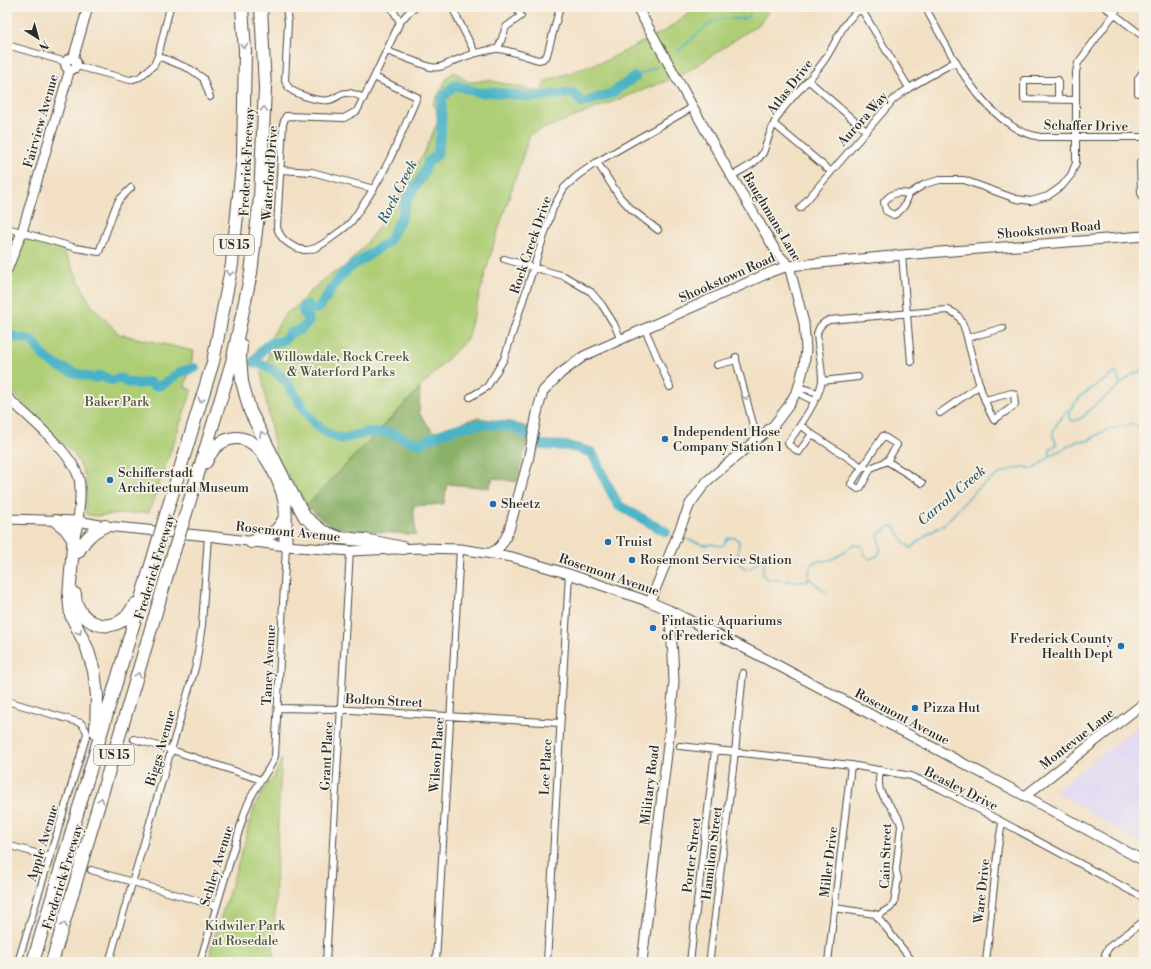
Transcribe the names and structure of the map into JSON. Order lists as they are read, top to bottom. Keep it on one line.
{"streets":{"highway":["Frederick Freeway","US 15"],"main road":["Fairview Avenue","Baughmans Lane","Shookstown Road","Rosemont Avenue","Montevue Lane","Military Road"],"street":["Atlas Drive","Aurora Way","Schaffer Drive","Waterford Drive","Rock Creek Drive","Taney Avenue","Bolton Street","Biggs Avenue","Wilson Place","Grant Place","Lee Place","Beasley Drive","Apple Avenue","Hamilton Street","Porter Street","Cain Street","Miller Drive","Schley Avenue","Ware Drive"]},"crossings":[["Atlas Drive","Baughmans Lane"],["Aurora Way","Schaffer Drive"],["Baughmans Lane","Shookstown Road"],["Baughmans Lane","Rock Creek Drive"],["Baughmans Lane","Rosemont Avenue"],["Rosemont Avenue","Taney Avenue"],["Rosemont Avenue","Montevue Lane"],["Rosemont Avenue","Biggs Avenue"],["Rosemont Avenue","Wilson Place"],["Rosemont Avenue","Grant Place"],["Rosemont Avenue","Lee Place"],["Rosemont Avenue","Military Road"],["Taney Avenue","Bolton Street"],["Taney Avenue","Schley Avenue"],["Bolton Street","Wilson Place"],["Bolton Street","Grant Place"],["Bolton Street","Lee Place"],["Beasley Drive","Hamilton Street"],["Beasley Drive","Porter Street"],["Beasley Drive","Cain Street"],["Beasley Drive","Miller Drive"],["Beasley Drive","Ware Drive"]],"water":["Rock Creek","Carroll Creek"],"parks":["Willowdale, Rock Creek & Waterford Parks","Baker Park","Kidwiler Park at Rosedale"],"places":["Independent Hose Company Station 1","Schifferstadt Architectural Museum","Sheetz","Truist","Rosemont Service Station","Fintastic Aquariums of Frederick","Frederick County Health Dept","Pizza Hut"],"north":"bottom right"}
